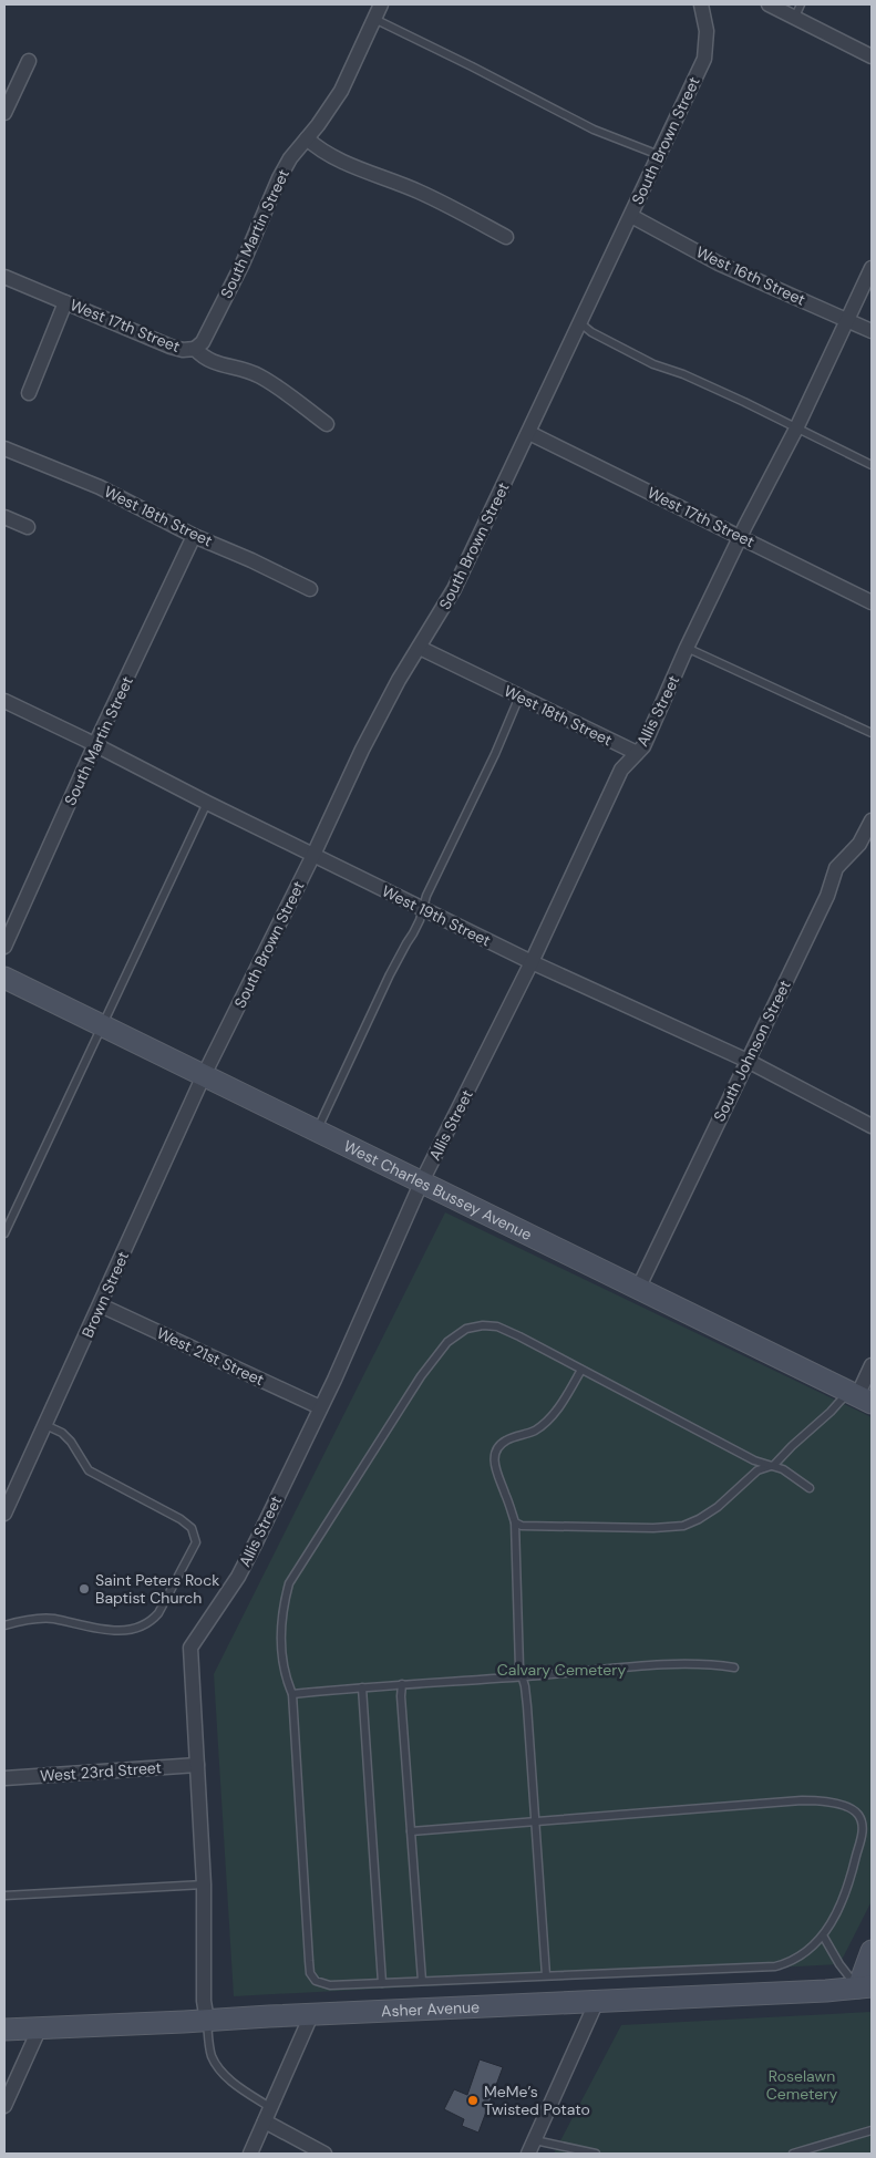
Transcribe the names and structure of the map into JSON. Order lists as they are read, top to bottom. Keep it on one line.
{"streets":{"street":["South Brown Street","South Martin Street","West 16th Street","West 17th Street","West 18th Street","Allis Street","West 19th Street","South Johnson Street","West Charles Bussey Avenue","Brown Street","West 21st Street","West 23rd Street","Asher Avenue"]},"crossings":[["South Brown Street","West 16th Street"],["South Brown Street","West 17th Street"],["South Brown Street","West 18th Street"],["South Brown Street","West 19th Street"],["South Brown Street","West Charles Bussey Avenue"],["South Brown Street","Brown Street"],["South Martin Street","West 17th Street"],["South Martin Street","West 18th Street"],["South Martin Street","West 19th Street"],["West 16th Street","Allis Street"],["West 17th Street","Allis Street"],["West 18th Street","Allis Street"],["Allis Street","West 19th Street"],["Allis Street","West Charles Bussey Avenue"],["Allis Street","West 21st Street"],["Allis Street","West 23rd Street"],["Allis Street","Asher Avenue"],["West 19th Street","South Johnson Street"],["South Johnson Street","West Charles Bussey Avenue"],["West Charles Bussey Avenue","Brown Street"],["Brown Street","West 21st Street"]],"parks":["Calvary Cemetery","Roselawn Cemetery"],"places":["Saint Peters Rock Baptist Church","MeMe’s Twisted Potato"]}
